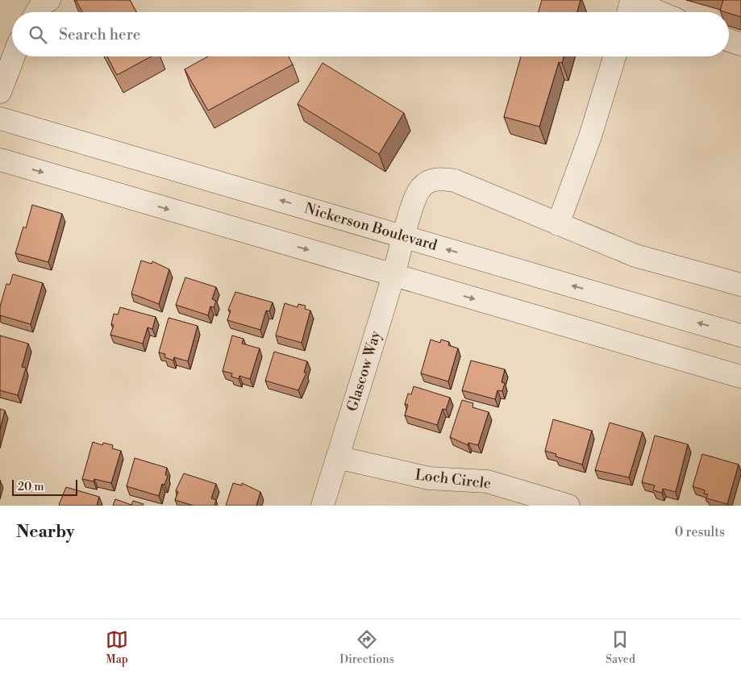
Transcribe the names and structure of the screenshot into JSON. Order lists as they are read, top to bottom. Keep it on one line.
{"streets":{"street":["Nickerson Boulevard","Glascow Way","Loch Circle"]},"crossings":[["Nickerson Boulevard","Glascow Way"],["Glascow Way","Loch Circle"]],"scale_bar":"20 m","page":{"search":"Search here","scale":"20 m","heading":["Nearby","0 results"],"nav":["Map","Directions","Saved"]}}
